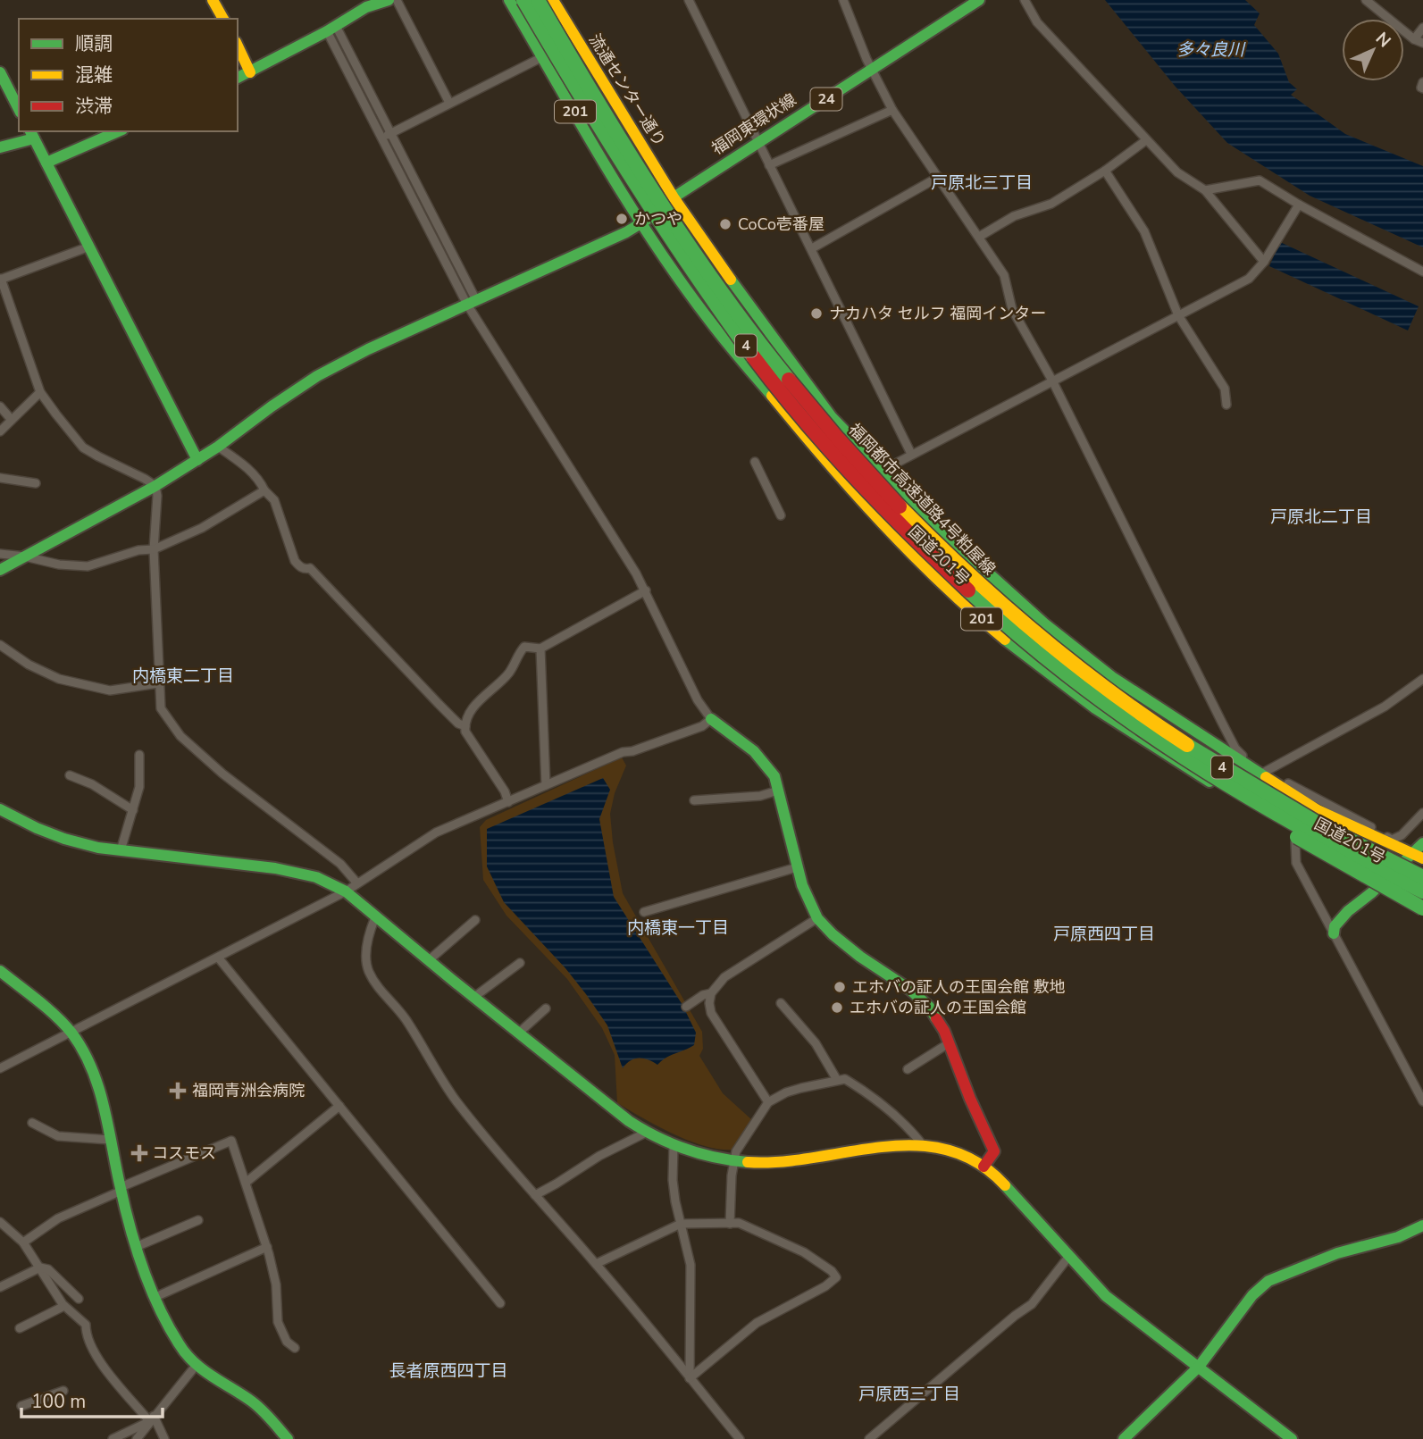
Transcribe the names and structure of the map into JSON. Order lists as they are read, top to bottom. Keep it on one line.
{"streets":{"main road":["流通センター通り","24","201","福岡東環状線","4","福岡都市高速道路4号粕屋線","国道201号"]},"crossings":[["流通センター通り","福岡東環状線"],["流通センター通り","国道201号"],["201","福岡東環状線"],["201","国道201号"],["福岡東環状線","国道201号"]],"districts":["戸原北三丁目","戸原北二丁目","内橋東二丁目","内橋東一丁目","戸原西四丁目","長者原西四丁目","戸原西三丁目"],"water":["多々良川"],"places":{"other":["かつや","CoCo壱番屋","ナカハタ セルフ 福岡インター","エホバの証人の王国会館 敷地","エホバの証人の王国会館"],"health":["福岡青洲会病院","コスモス"]},"legend":["順調","混雑","渋滞"],"scale_bar":"100 m","north":"top right"}
